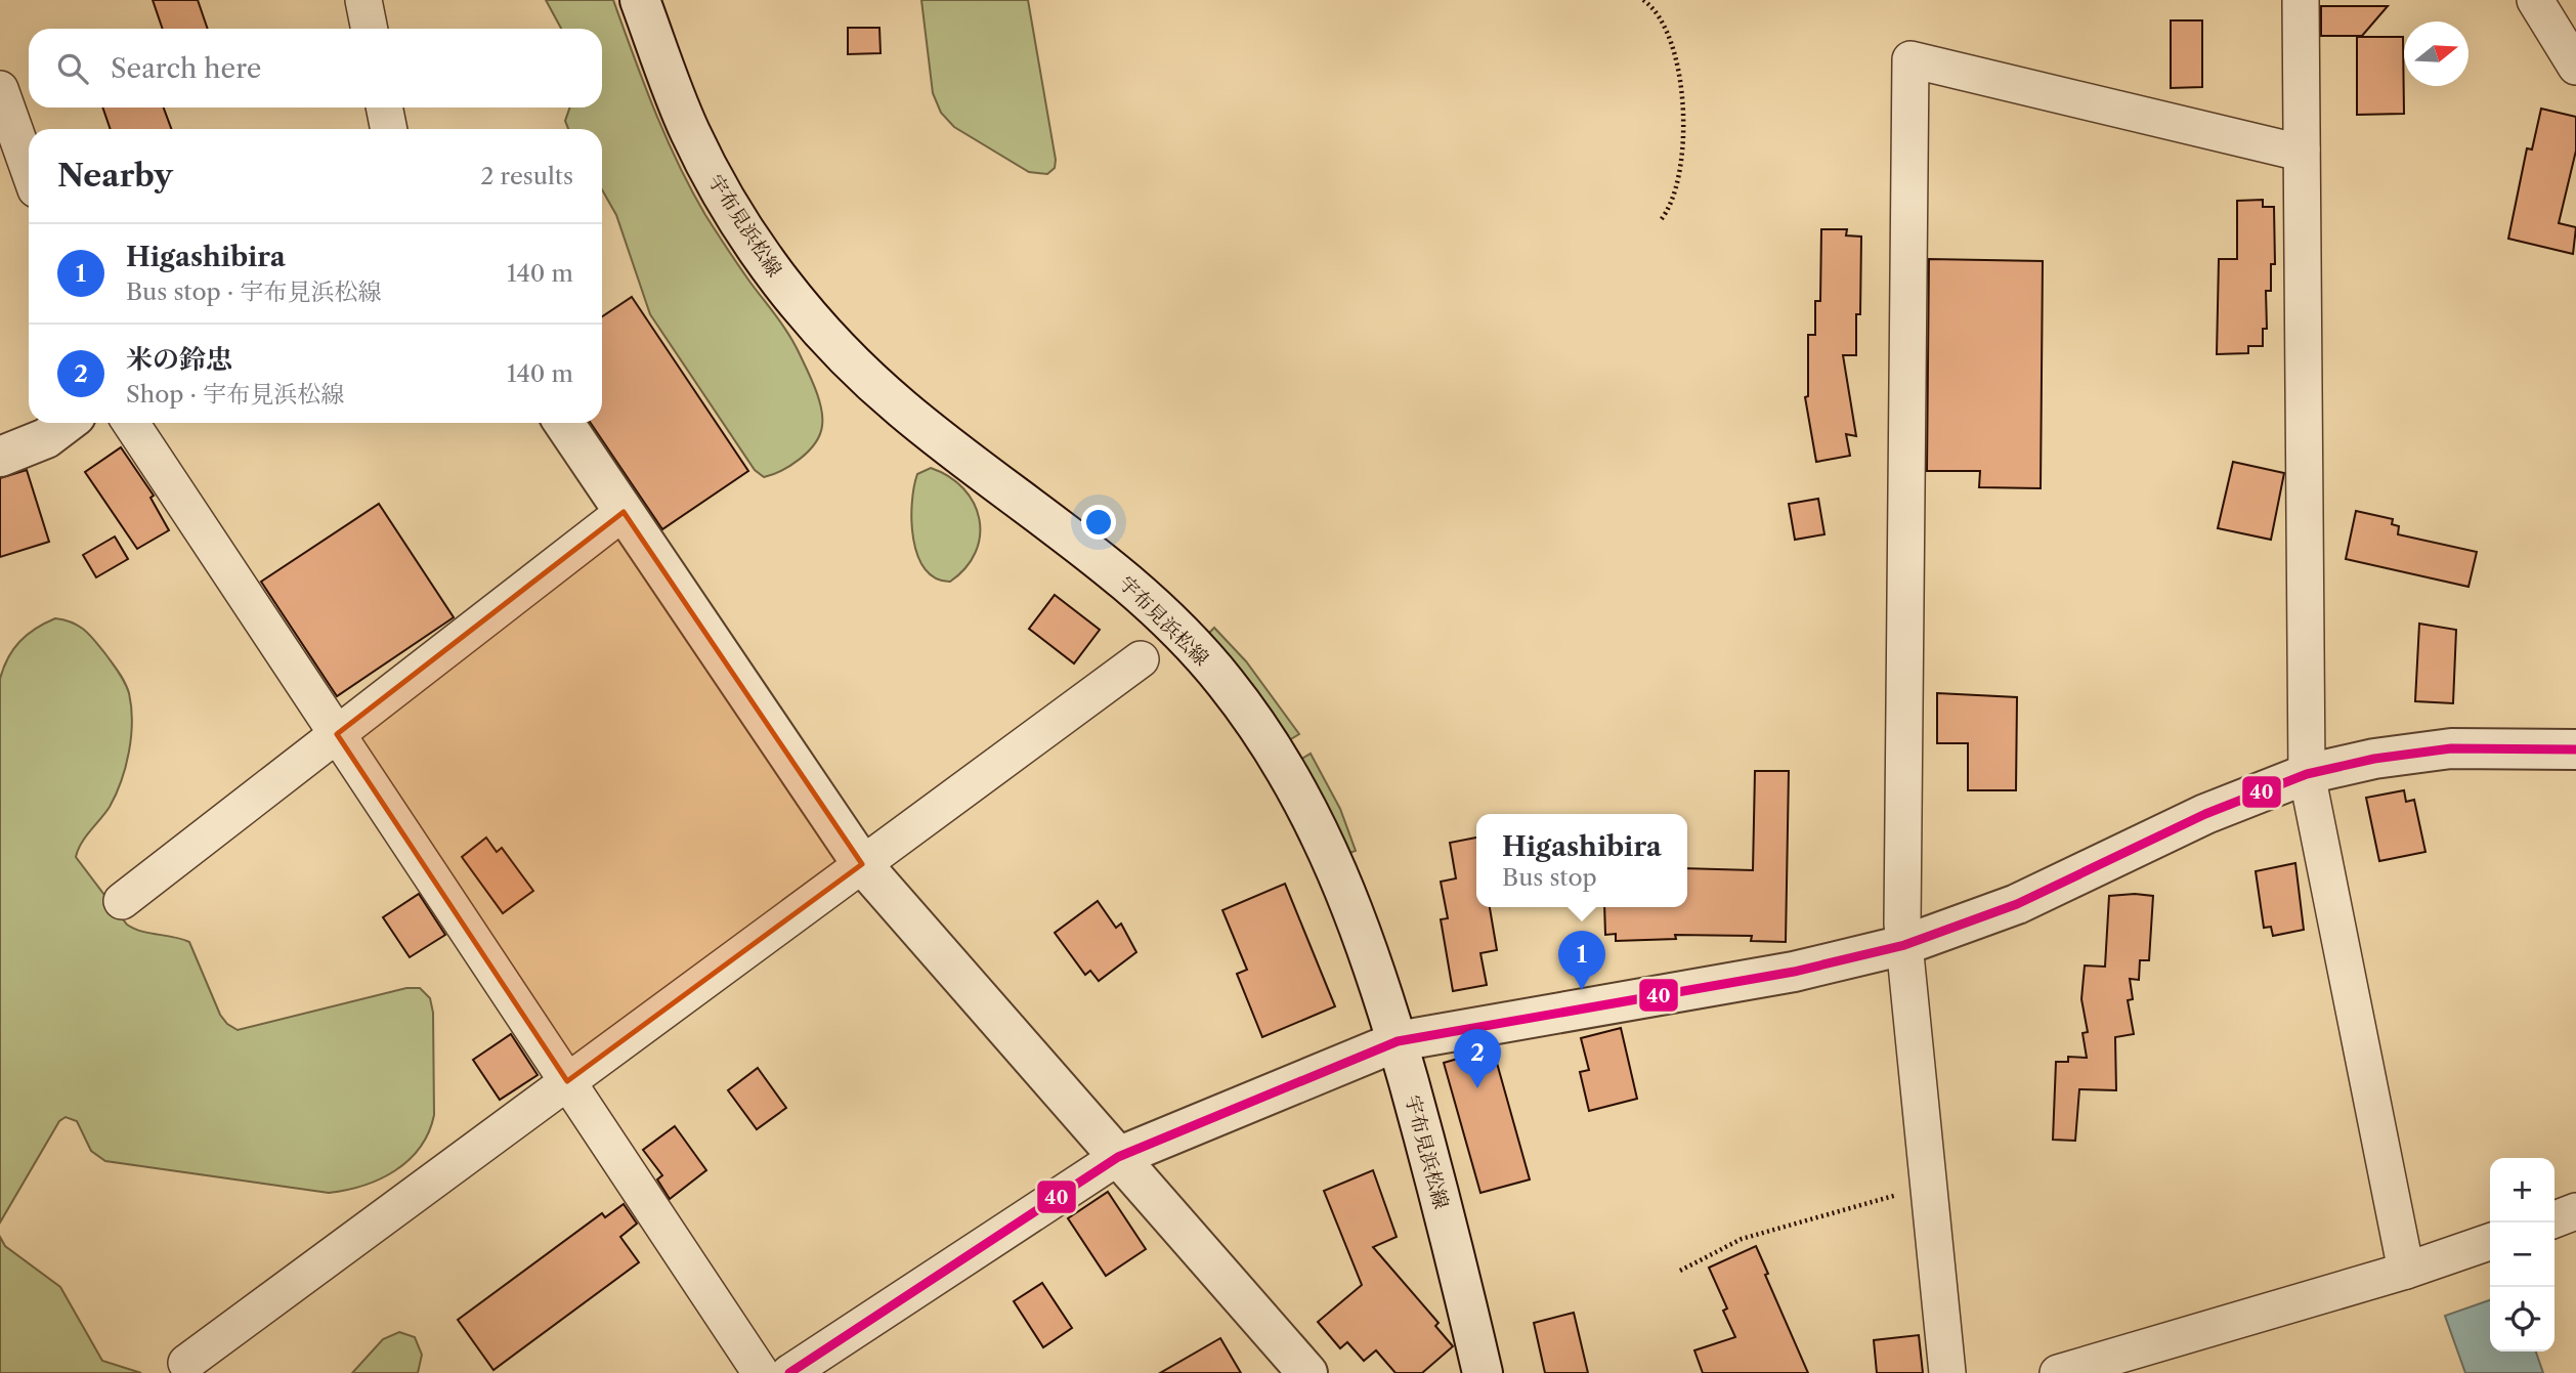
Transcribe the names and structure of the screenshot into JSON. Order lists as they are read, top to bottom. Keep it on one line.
{"streets":{"street":["宇布見浜松線"]},"lines":["transit line 40"],"north":"right","page":{"search":"Search here","heading":["Nearby","2 results"],"list":[{"mark":"1","name":"Higashibira","note":"Bus stop · 宇布見浜松線","value":"140 m"},{"mark":"2","name":"米の鈴忠","note":"Shop · 宇布見浜松線","value":"140 m"}],"popup":["Higashibira","Bus stop"],"pins":["1","2"],"map_buttons":["+","−"]}}
